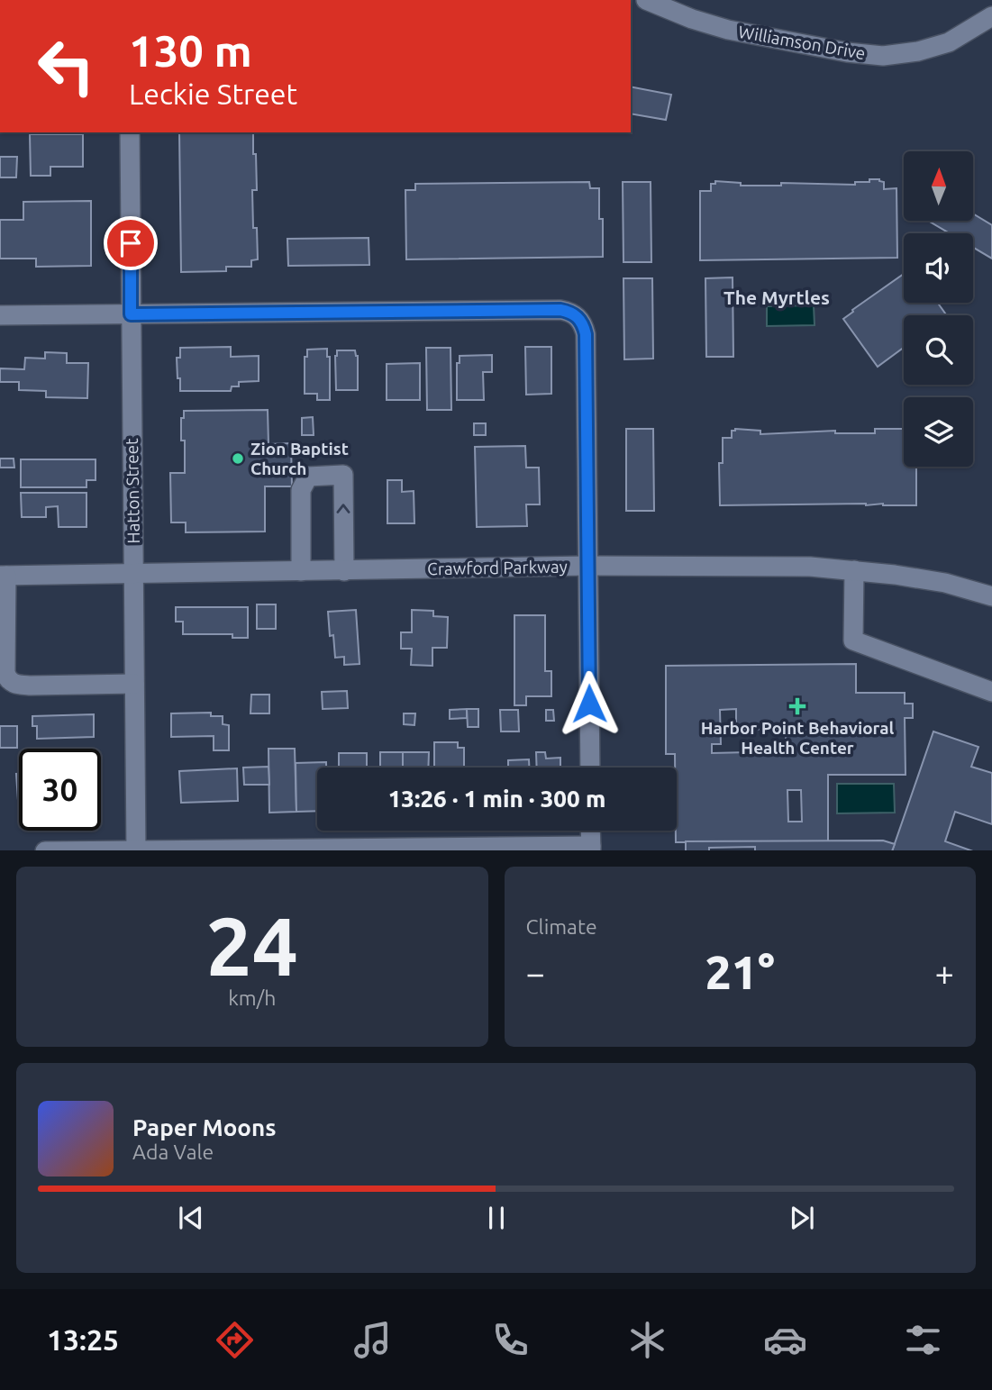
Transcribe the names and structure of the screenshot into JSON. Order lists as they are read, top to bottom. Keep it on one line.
{"streets":{"street":["Williamson Drive","Hatton Street","Crawford Parkway"]},"crossings":[["Hatton Street","Crawford Parkway"]],"districts":["The Myrtles"],"places":{"other":["Zion Baptist Church"],"health":["Harbor Point Behavioral Health Center"]},"north":"top","page":{"turn":["130 m","Leckie Street"],"limit":"30","trip":"13:26 · 1 min · 300 m","tile":[["24","km/h"],"Climate"],"heat":["−","21°","+"],"song":["Paper Moons","Ada Vale"],"tabs":"13:25"}}
